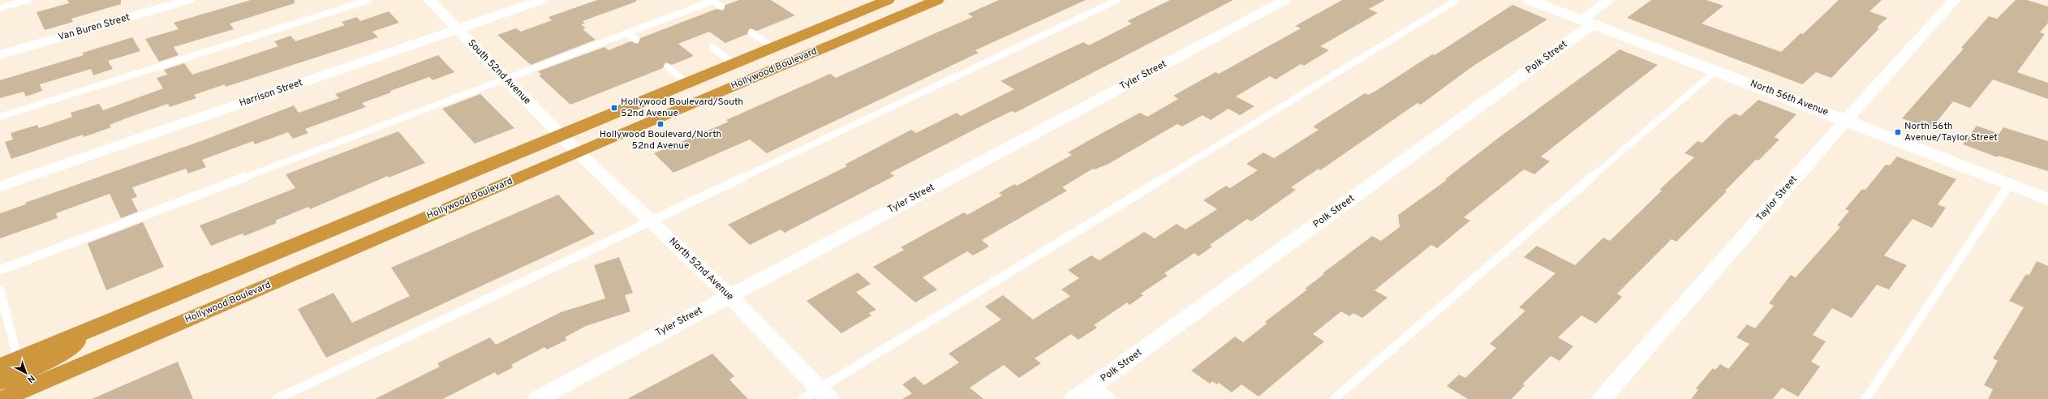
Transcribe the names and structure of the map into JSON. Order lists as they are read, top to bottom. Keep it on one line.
{"streets":{"highway":["Hollywood Boulevard"],"street":["Van Buren Street","Polk Street","South 52nd Avenue","Tyler Street","Harrison Street","North 56th Avenue","Taylor Street","North 52nd Avenue"]},"crossings":[["Polk Street","North 56th Avenue"],["Hollywood Boulevard","South 52nd Avenue"],["Hollywood Boulevard","North 52nd Avenue"],["South 52nd Avenue","Harrison Street"],["South 52nd Avenue","North 52nd Avenue"],["Tyler Street","North 52nd Avenue"],["North 56th Avenue","Taylor Street"]],"places":{"transit":["Hollywood Boulevard/South 52nd Avenue","Hollywood Boulevard/North 52nd Avenue","North 56th Avenue/Taylor Street"]},"north":"bottom right"}
